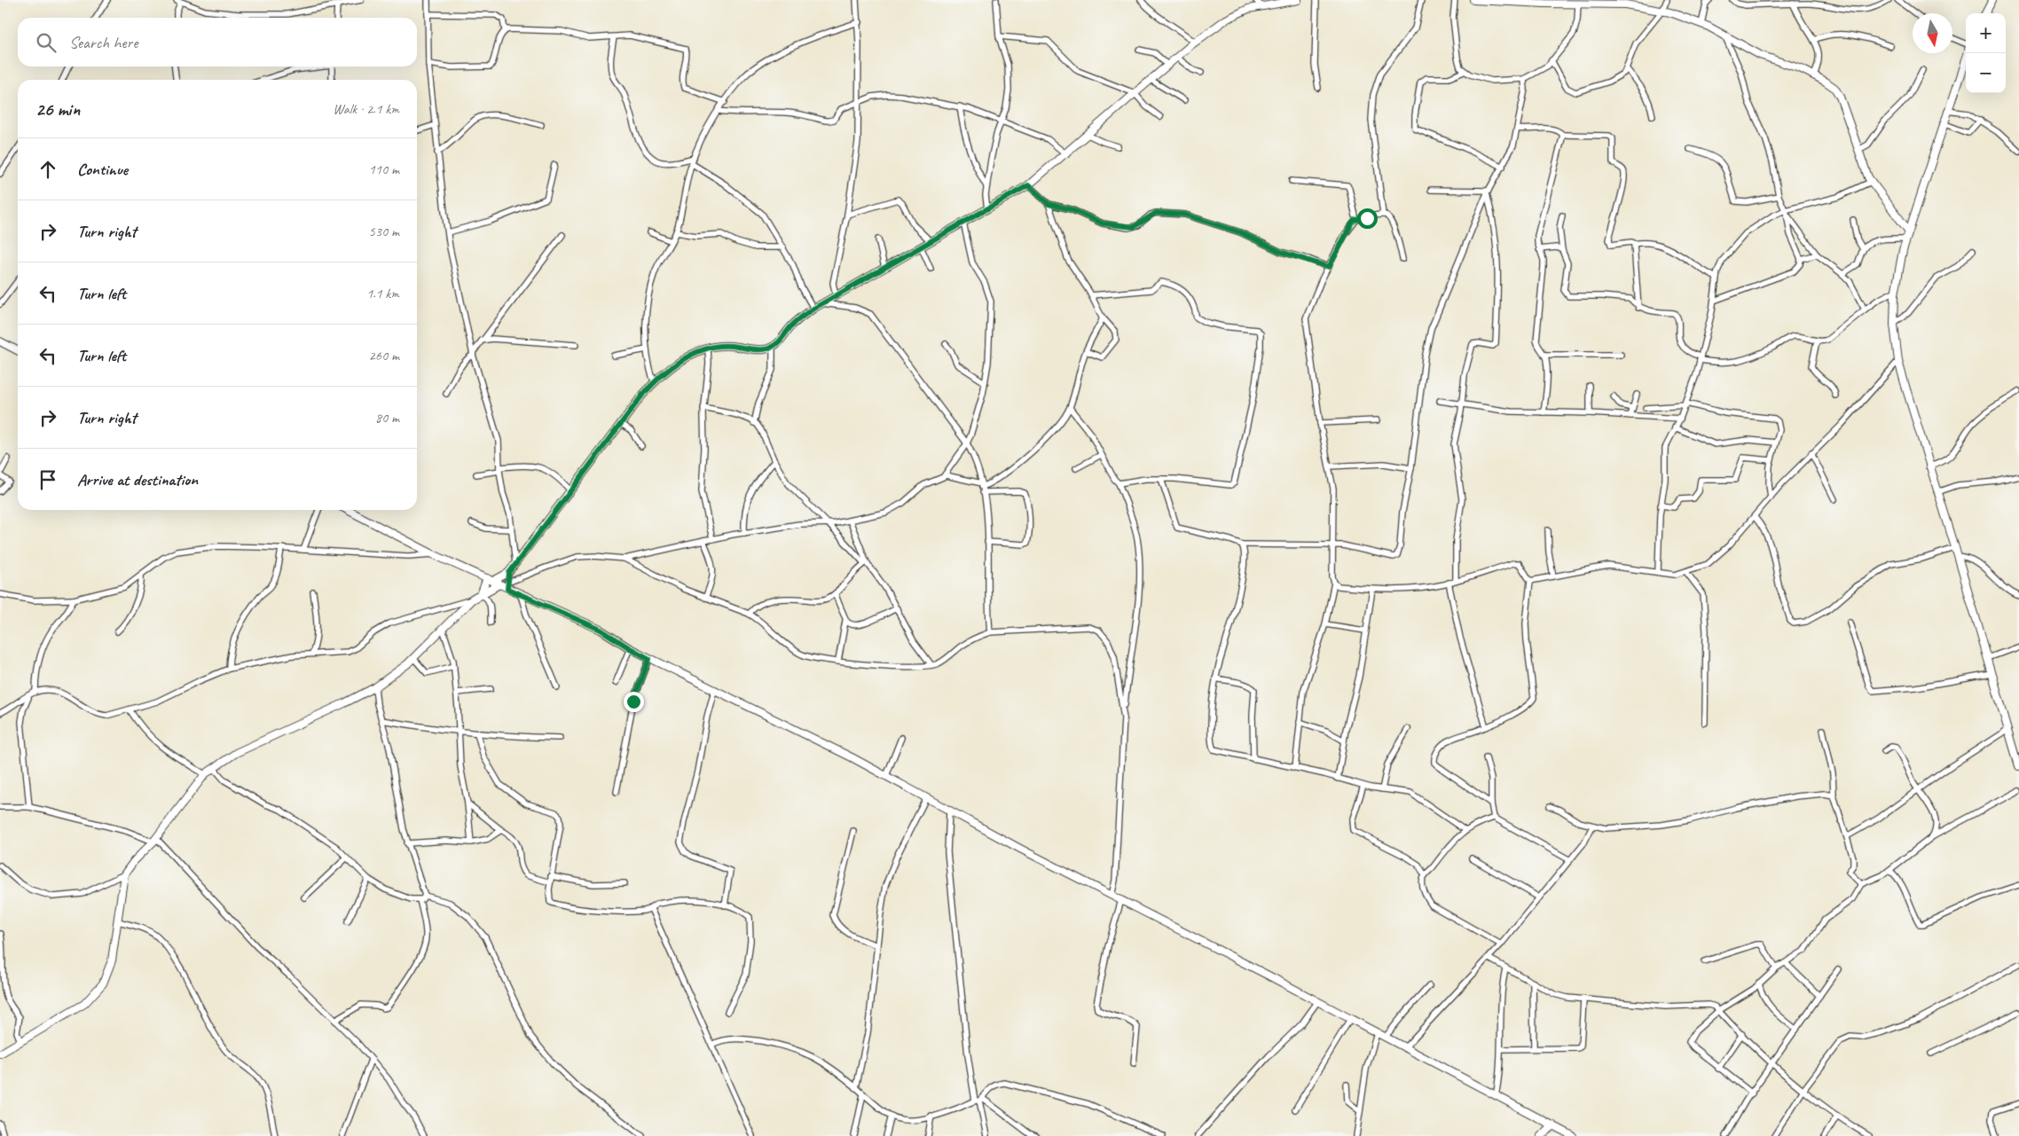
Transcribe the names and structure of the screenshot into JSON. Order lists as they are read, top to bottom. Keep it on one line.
{"north":"bottom","page":{"map_buttons":["+","−"],"search":"Search here","heading":["26 min","Walk · 2.1 km"],"list":[["Continue","110 m"],["Turn right","530 m"],["Turn left","1.1 km"],["Turn left","260 m"],["Turn right","80 m"],"Arrive at destination"]}}
